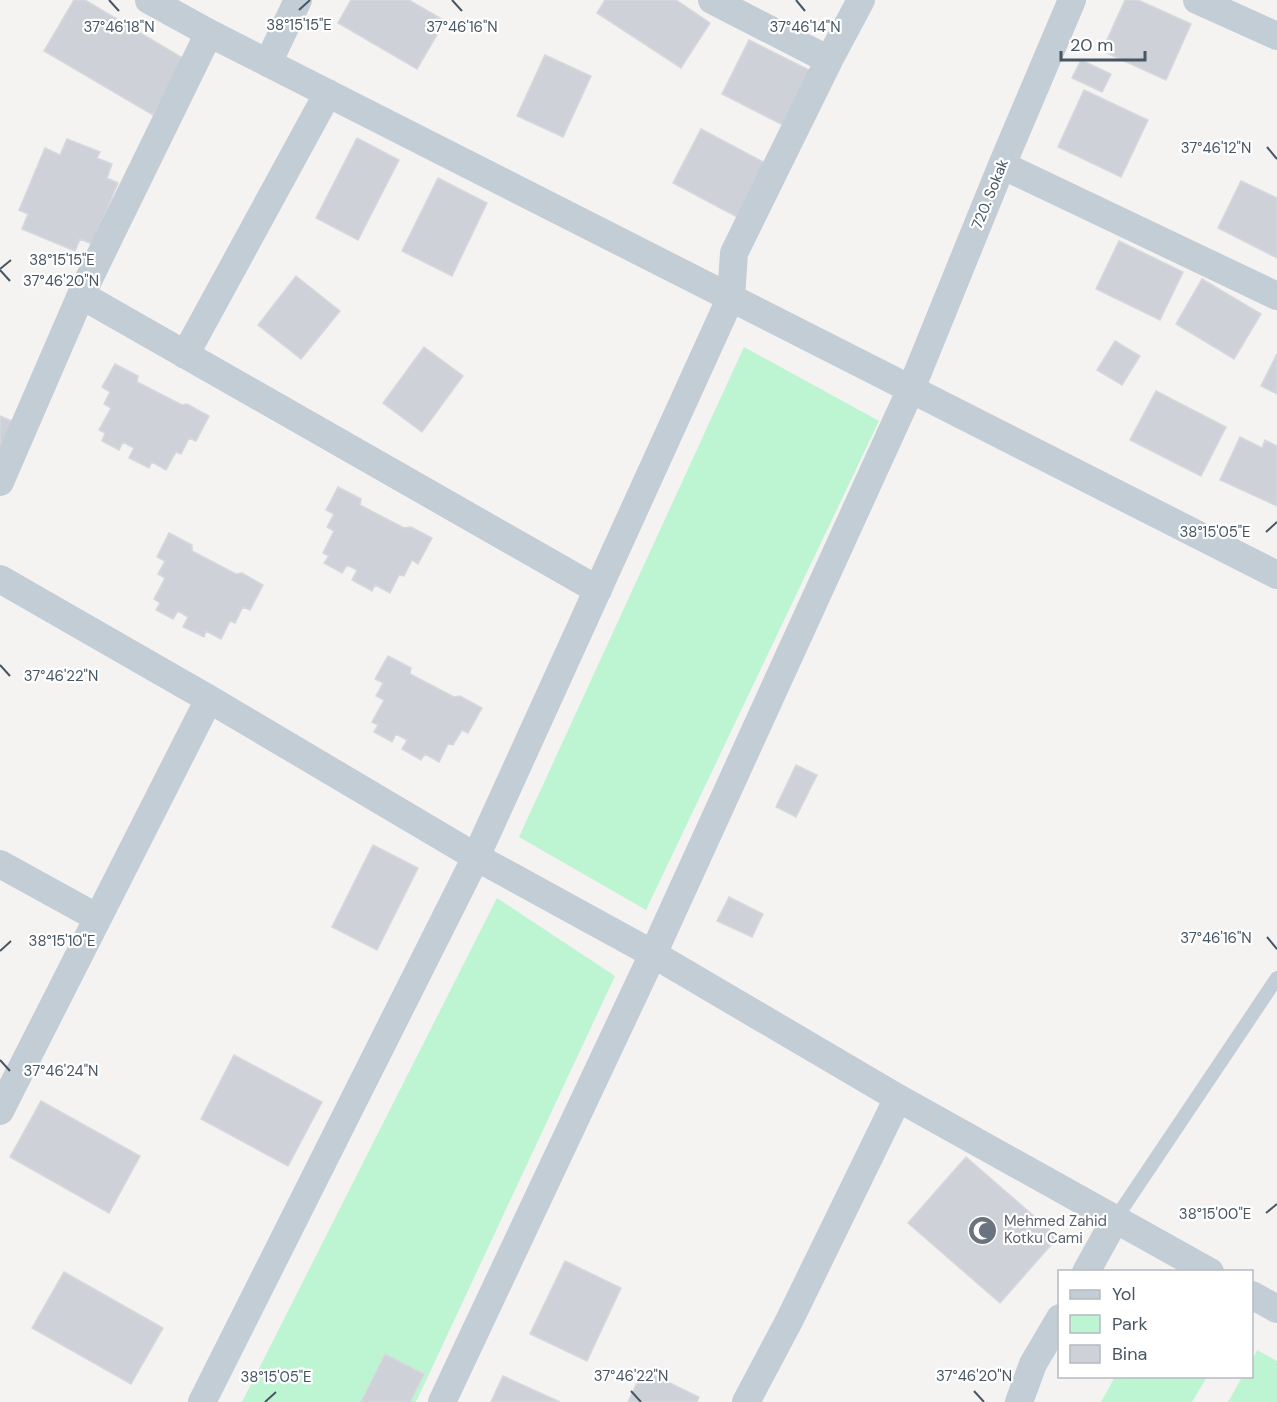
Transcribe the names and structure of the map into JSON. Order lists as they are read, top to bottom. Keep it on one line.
{"streets":{"street":["720. Sokak"]},"places":{"mosque":["Mehmed Zahid Kotku Cami"]},"legend":["Yol","Park","Bina"],"scale_bar":"20 m","coordinates":["38°15'15\"E","37°46'18\"N","37°46'16\"N","37°46'14\"N","37°46'12\"N","37°46'20\"N","38°15'05\"E","37°46'22\"N","38°15'10\"E","37°46'24\"N","38°15'00\"E"]}
